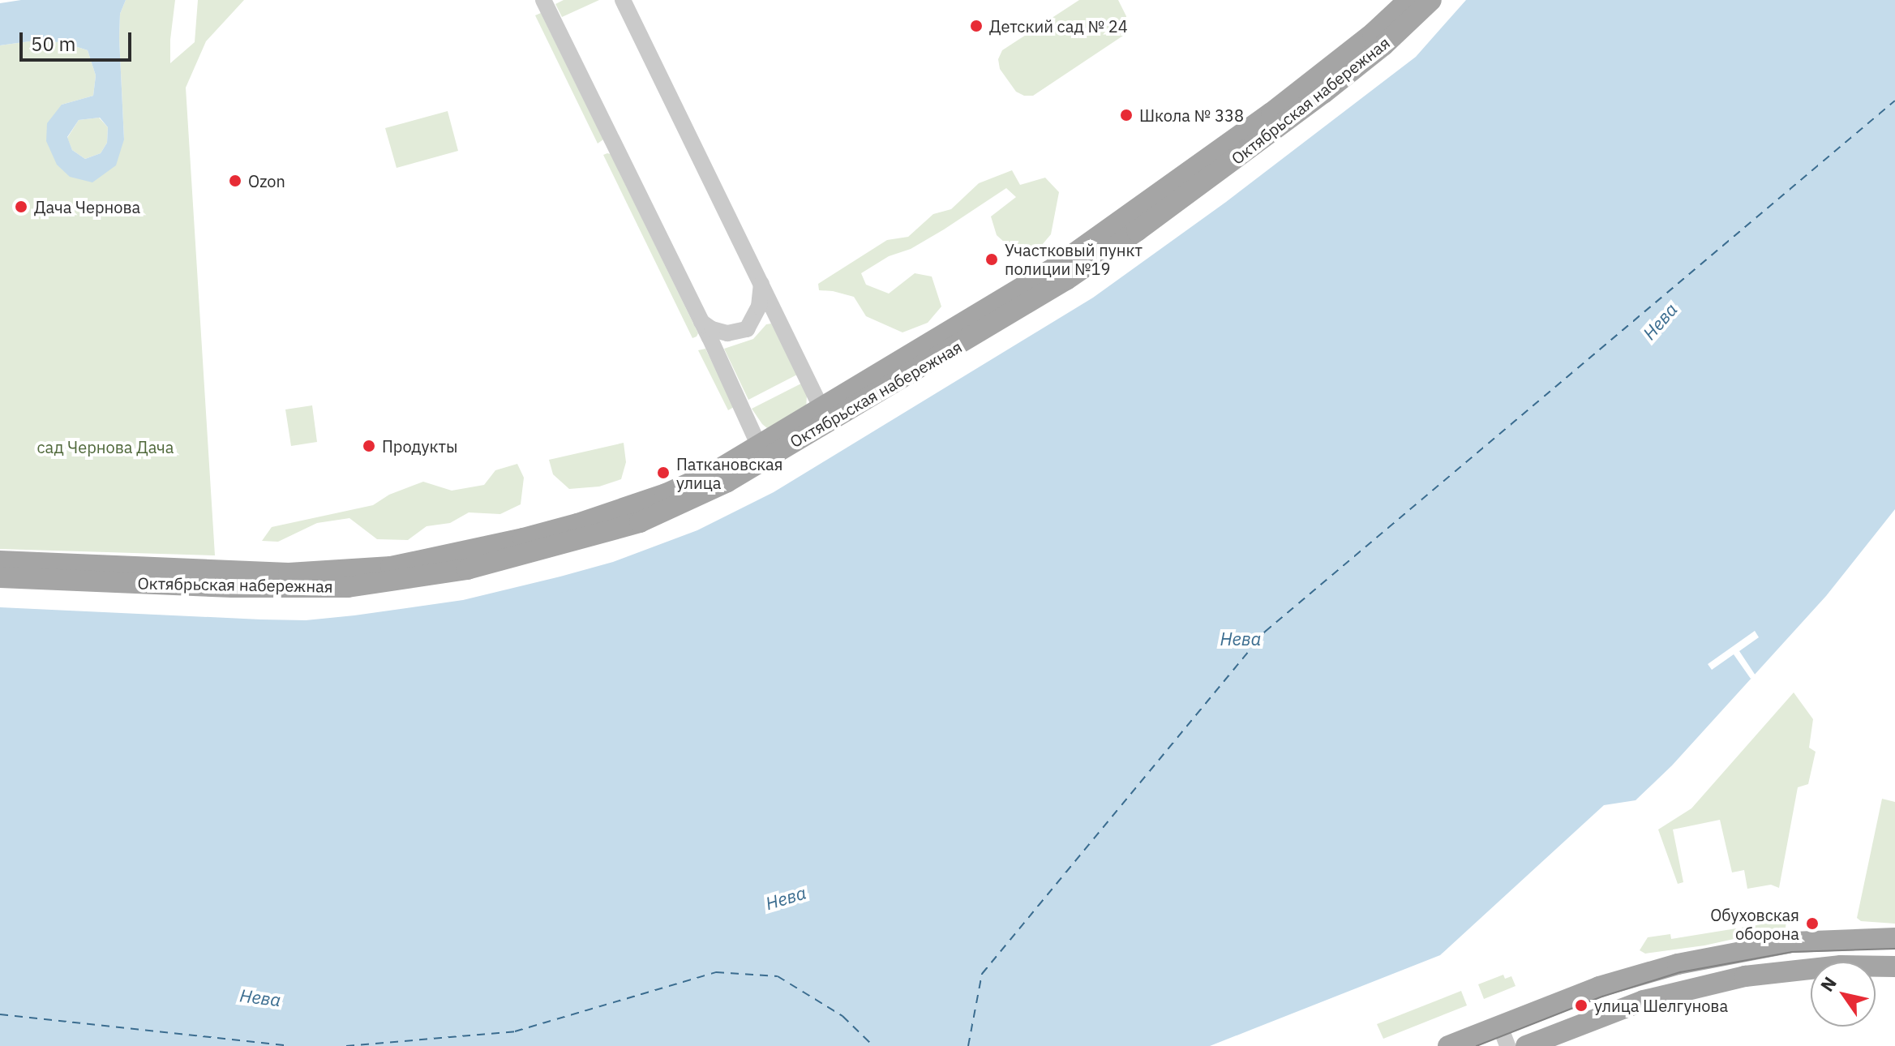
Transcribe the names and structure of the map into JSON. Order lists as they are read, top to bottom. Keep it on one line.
{"streets":{"main road":["Октябрьская набережная"]},"water":["Нева"],"parks":["сад Чернова Дача"],"places":["Детский сад № 24","Школа № 338","Ozon","Дача Чернова","Участковый пункт полиции №19","Продукты","Паткановская улица","Обуховская оборона","улица Шелгунова"],"scale_bar":"50 m","north":"top left"}
